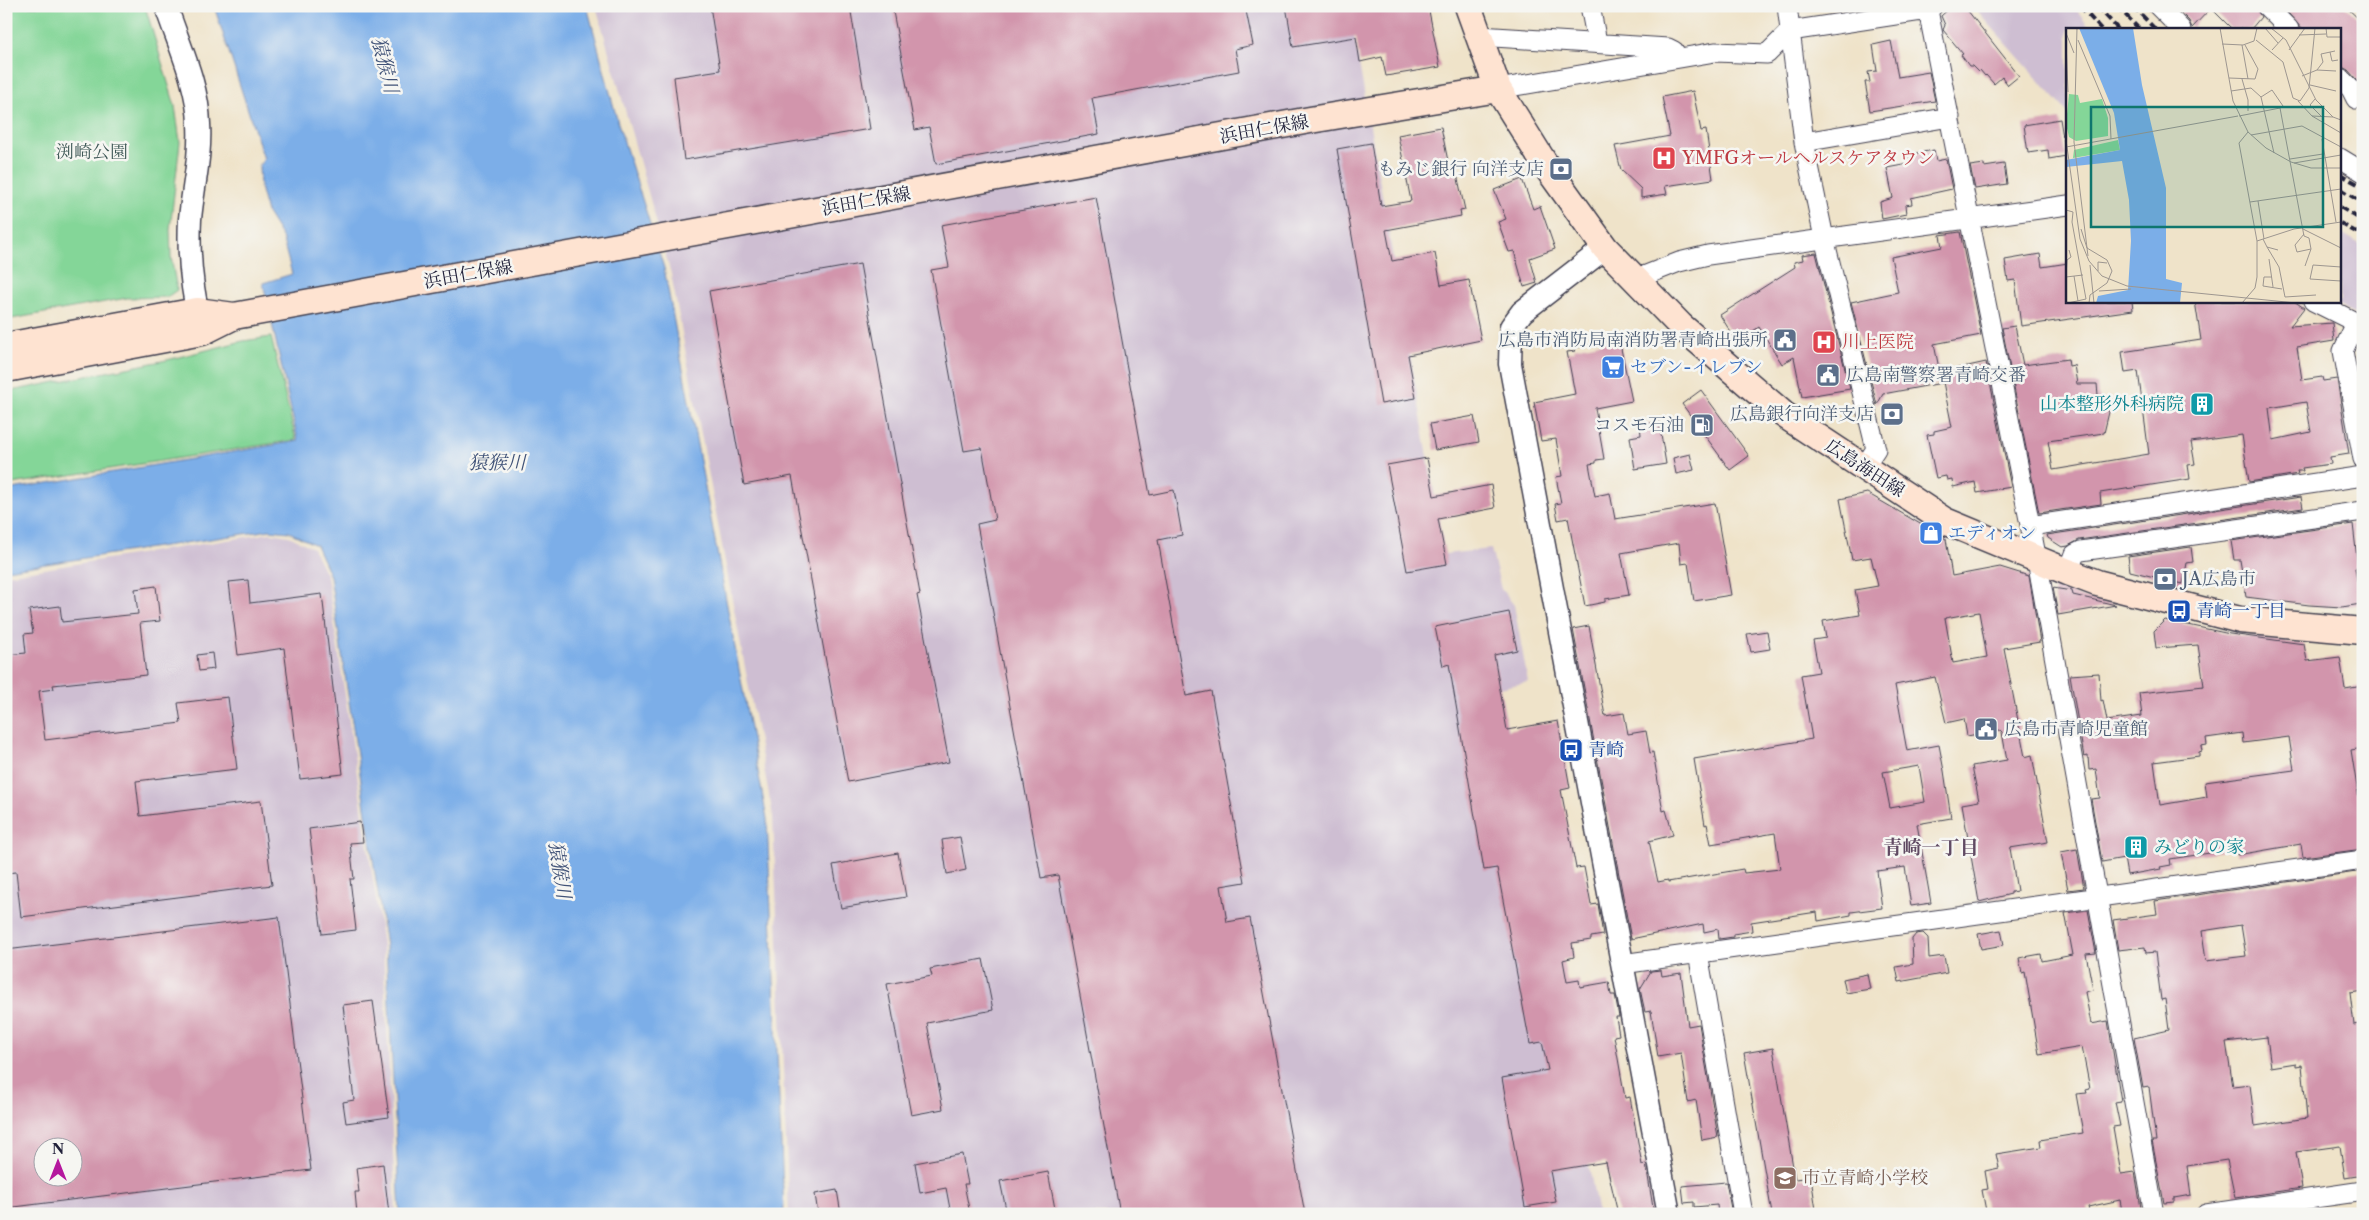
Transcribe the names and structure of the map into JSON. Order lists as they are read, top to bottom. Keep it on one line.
{"streets":{"main road":["浜田仁保線","広島海田線"]},"crossings":[["浜田仁保線","広島海田線"]],"districts":["青崎一丁目"],"water":["猿猴川"],"parks":["渕崎公園"],"places":{"hospital":["YMFGオールヘルスケアタウン","川上医院"],"bank":["もみじ銀行 向洋支店","広島銀行向洋支店","JA広島市"],"public building":["広島市消防局南消防署青崎出張所","広島南警察署青崎交番","広島市青崎児童館"],"supermarket":["セブン-イレブン"],"building":["山本整形外科病院","みどりの家"],"fuel station":["コスモ石油"],"shop":["エディオン"],"bus stop":["青崎一丁目","青崎"],"school or university":["市立青崎小学校"]},"north":"top"}
